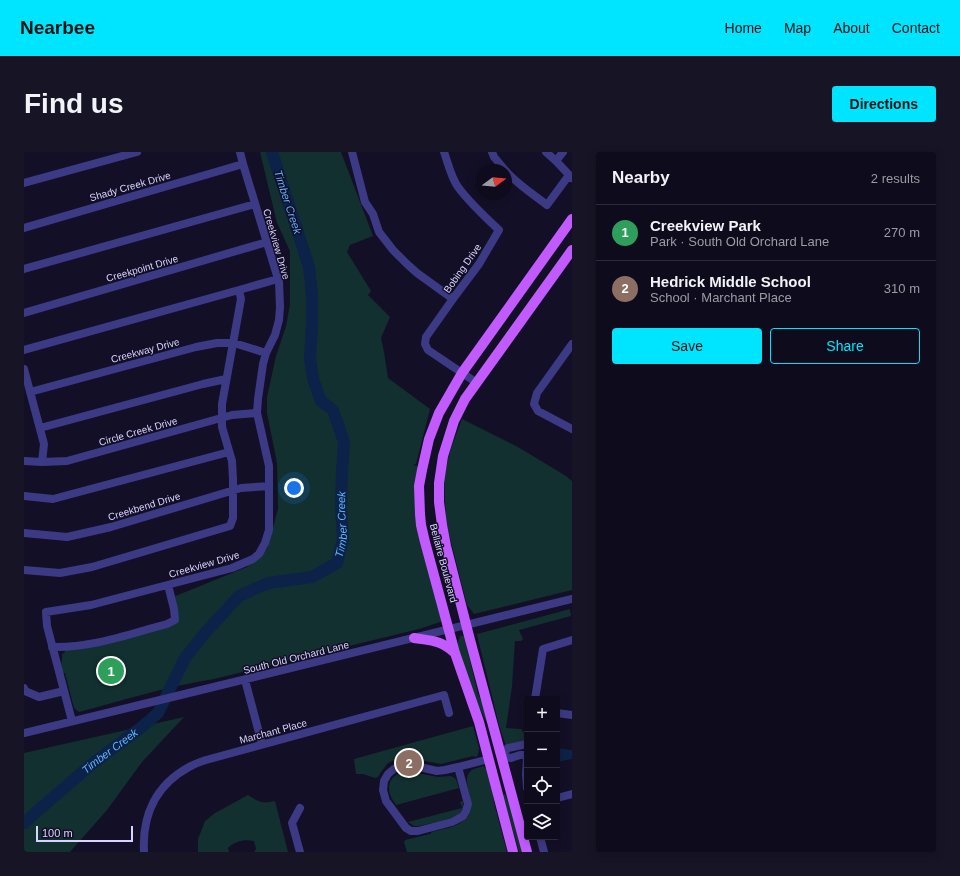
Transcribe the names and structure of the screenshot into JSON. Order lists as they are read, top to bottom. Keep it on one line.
{"streets":{"main road":["Bellaire Boulevard"],"street":["Shady Creek Drive","Creekview Drive","Creekpoint Drive","Bobing Drive","Creekway Drive","Circle Creek Drive","Creekbend Drive","South Old Orchard Lane","Marchant Place"]},"crossings":[["Shady Creek Drive","Creekview Drive"],["Creekview Drive","Creekpoint Drive"],["Creekview Drive","Creekway Drive"],["Creekview Drive","Circle Creek Drive"],["Creekview Drive","Creekbend Drive"],["Creekview Drive","South Old Orchard Lane"],["Bobing Drive","Bellaire Boulevard"],["Bellaire Boulevard","South Old Orchard Lane"]],"water":["Timber Creek"],"scale_bar":"100 m","north":"right","page":{"header":"Nearbee","nav":["Home","Map","About","Contact"],"buttons":["Directions",["Save","Share"]],"title":"Find us","heading":["Nearby","2 results"],"list":[{"mark":"1","name":"Creekview Park","note":"Park · South Old Orchard Lane","value":"270 m"},{"mark":"2","name":"Hedrick Middle School","note":"School · Marchant Place","value":"310 m"}],"pins":["1","2"],"map_buttons":["+","−"],"scale":"100 m"}}
